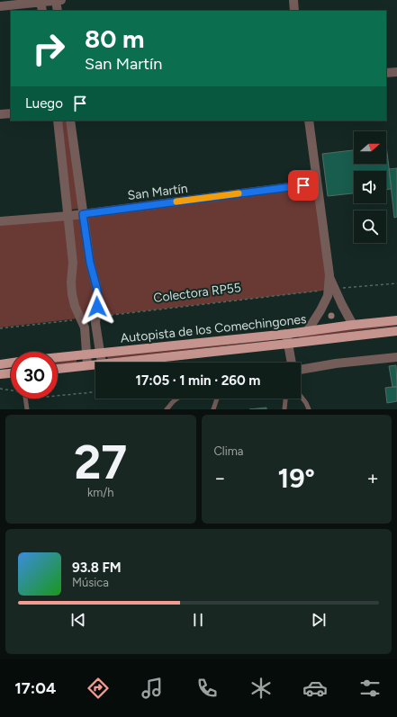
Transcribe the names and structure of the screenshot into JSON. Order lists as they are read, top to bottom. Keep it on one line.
{"streets":{"main road":["Autopista de los Comechingones"],"street":["San Martín"],"path":["Colectora RP55"]},"north":"right","page":{"turn":["80 m","San Martín"],"then":"Luego","limit":"30","trip":"17:05 · 1 min · 260 m","tile":[["27","km/h"],"Clima"],"heat":["−","19°","+"],"song":["93.8 FM","Música"],"tabs":"17:04"}}
